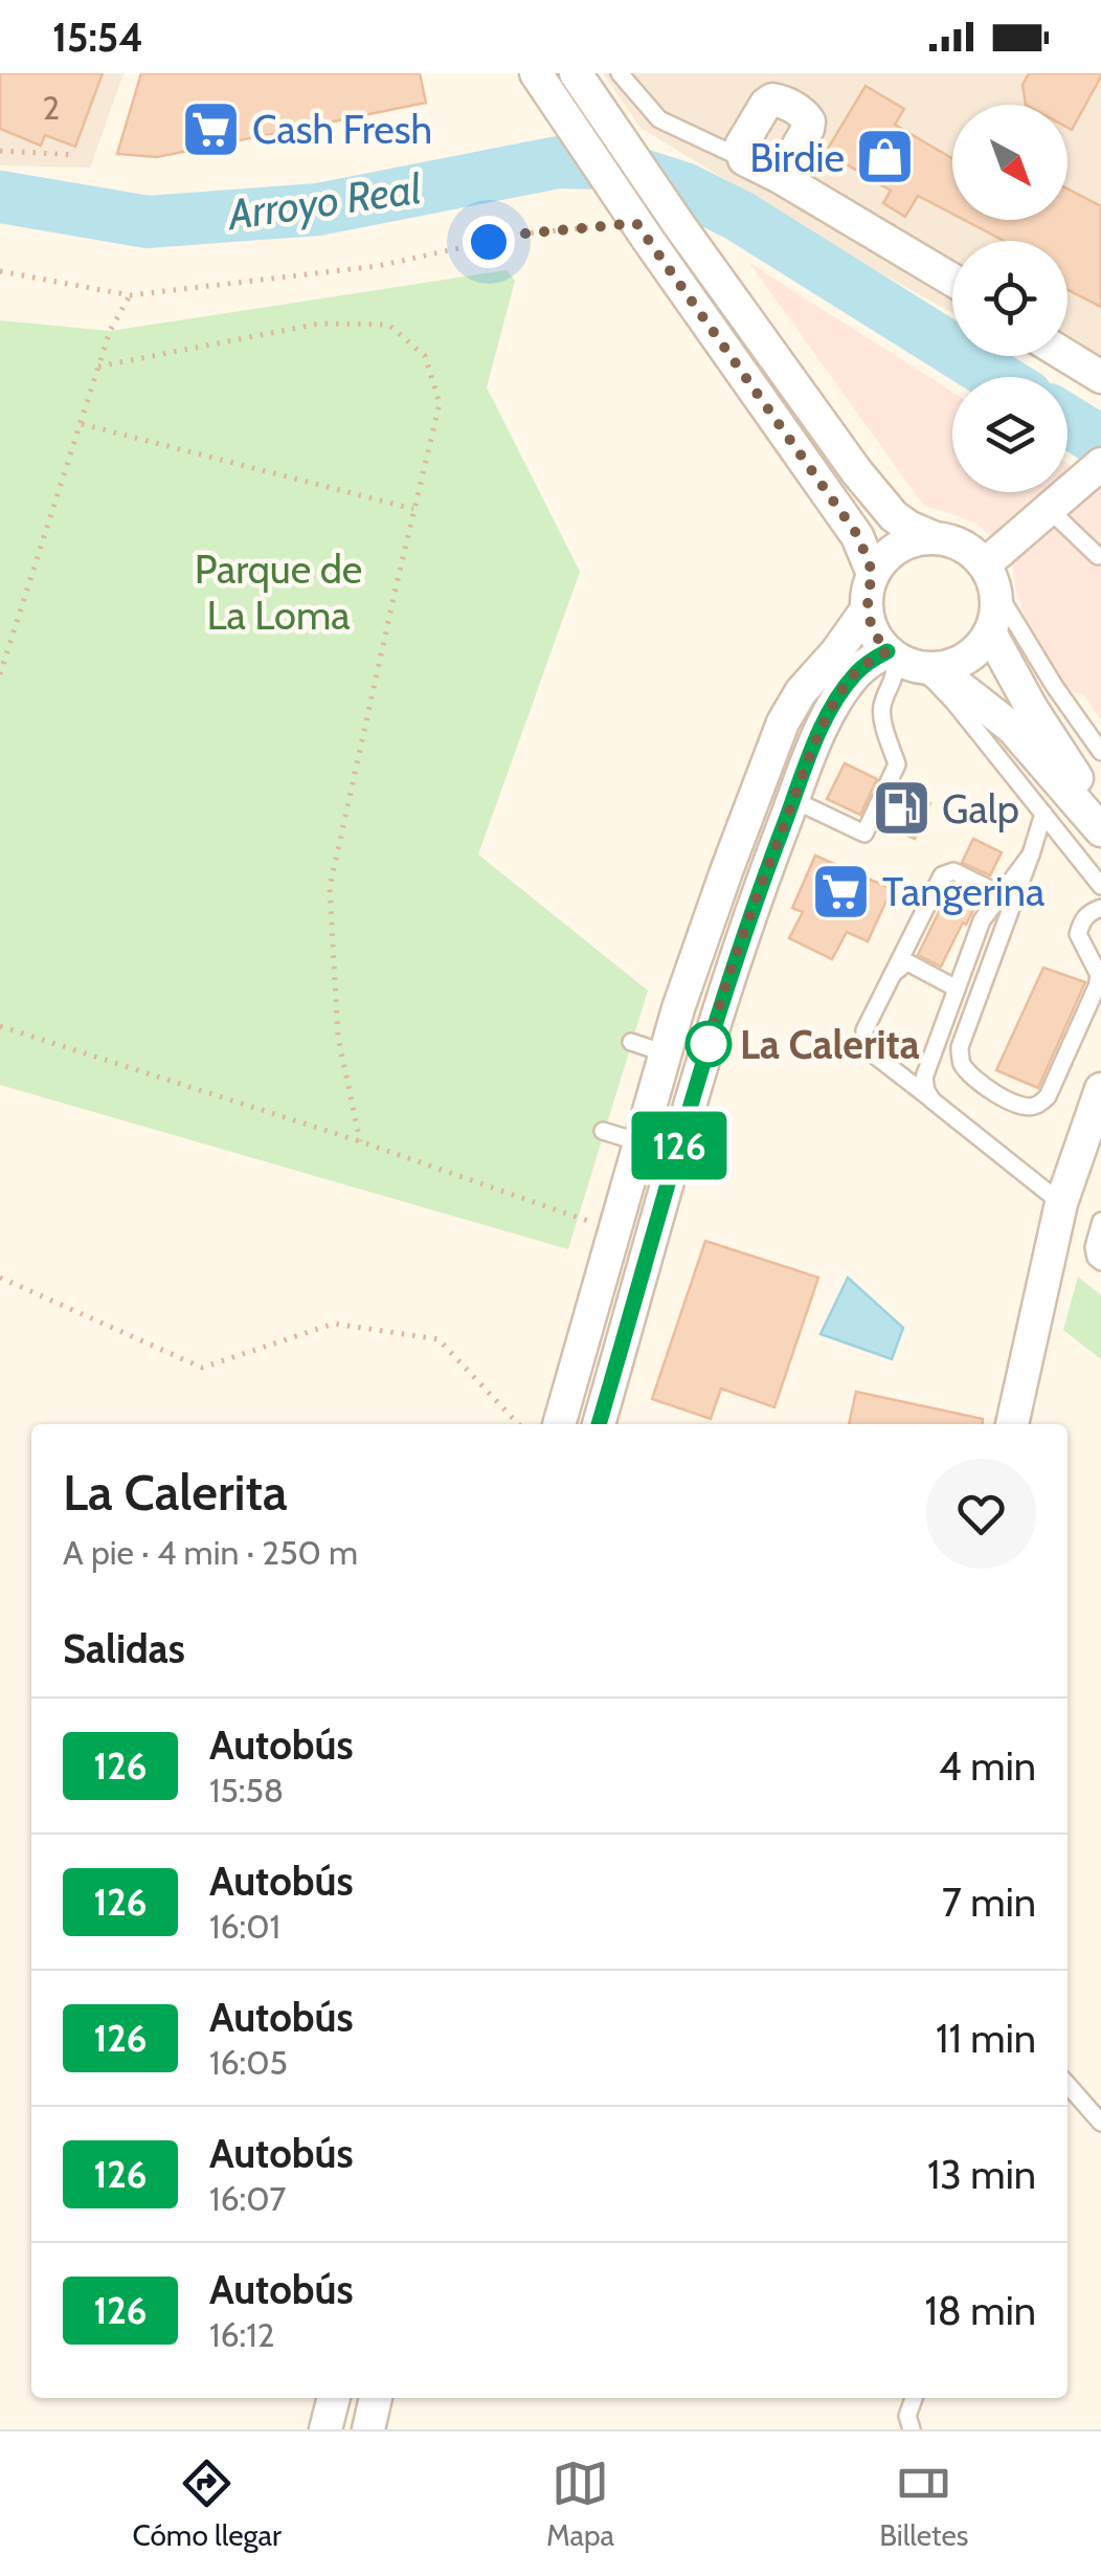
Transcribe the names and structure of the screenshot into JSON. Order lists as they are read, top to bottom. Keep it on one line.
{"water":["Arroyo Real"],"parks":["Parque de La Loma"],"places":{"supermarket":["Cash Fresh","Tangerina"],"shop":["Birdie"],"fuel station":["Galp"],"other":["La Calerita"]},"lines":["bus line 126"],"house_numbers":["2"],"north":"bottom right","page":{"status":"15:54","on_map":"126","heading":[["La Calerita","A pie · 4 min · 250 m"],"Salidas"],"list":[{"mark":"126","name":"Autobús","note":"15:58","value":"4 min"},{"mark":"126","name":"Autobús","note":"16:01","value":"7 min"},{"mark":"126","name":"Autobús","note":"16:05","value":"11 min"},{"mark":"126","name":"Autobús","note":"16:07","value":"13 min"},{"mark":"126","name":"Autobús","note":"16:12","value":"18 min"}],"tabs":["Cómo llegar","Mapa","Billetes"]}}
